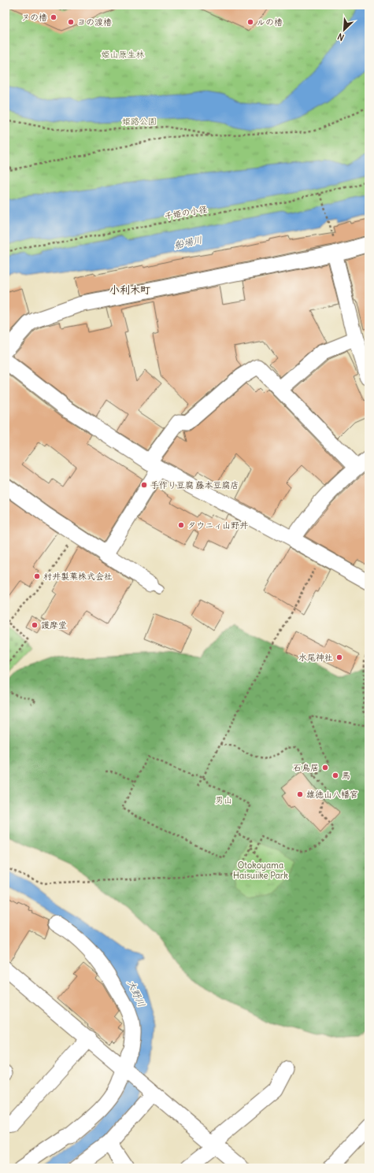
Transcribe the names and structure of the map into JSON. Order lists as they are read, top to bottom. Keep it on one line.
{"streets":{"path":["千姫の小径"]},"districts":["小利木町"],"water":["船場川","大野川"],"parks":["姫山原生林","姫路公園","男山","Otokoyama Haisuiike Park"],"places":["ヌの櫓","ヨの渡櫓","ルの櫓","手作り豆腐 藤本豆腐店","タウニィ山野井","村井製菓株式会社","護摩堂","水尾神社","石鳥居","馬","雄徳山八幡宮"],"north":"bottom left"}
